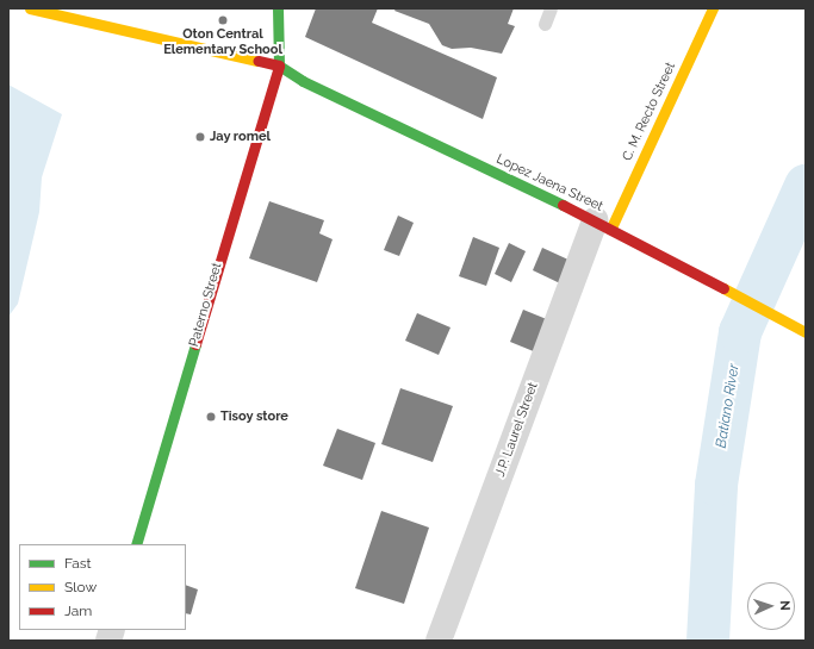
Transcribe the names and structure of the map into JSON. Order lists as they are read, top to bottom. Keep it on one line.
{"streets":{"main road":["C. M. Recto Street","Lopez Jaena Street","Paterno Street"],"street":["J.P. Laurel Street"]},"crossings":[["C. M. Recto Street","Lopez Jaena Street"],["C. M. Recto Street","J.P. Laurel Street"],["Lopez Jaena Street","Paterno Street"],["Lopez Jaena Street","J.P. Laurel Street"]],"water":["Batiano River"],"places":["Oton Central Elementary School","Jay romel","Tisoy store"],"legend":["Fast","Slow","Jam"],"north":"right"}
